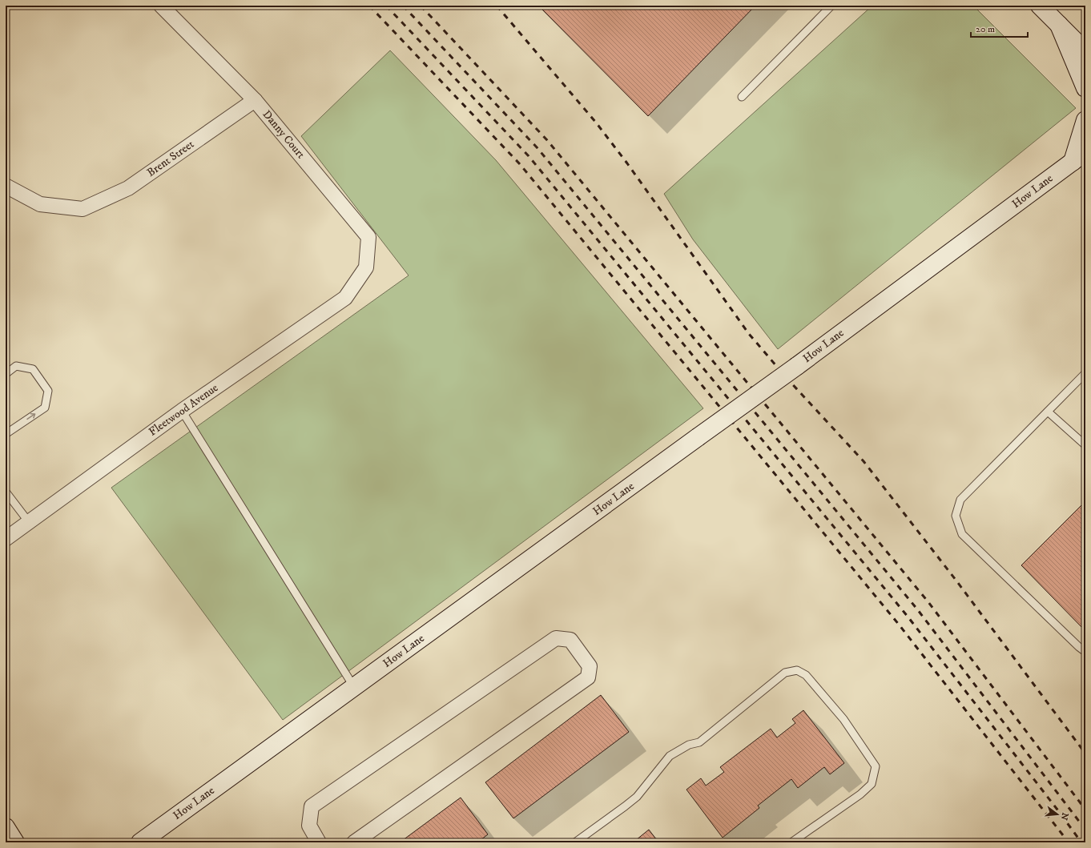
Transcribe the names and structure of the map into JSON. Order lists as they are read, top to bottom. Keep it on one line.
{"streets":{"main road":["How Lane"],"street":["Danny Court","Brent Street","Fleetwood Avenue"]},"crossings":[["Danny Court","Brent Street"],["Danny Court","Fleetwood Avenue"]],"scale_bar":"20 m","north":"right"}
